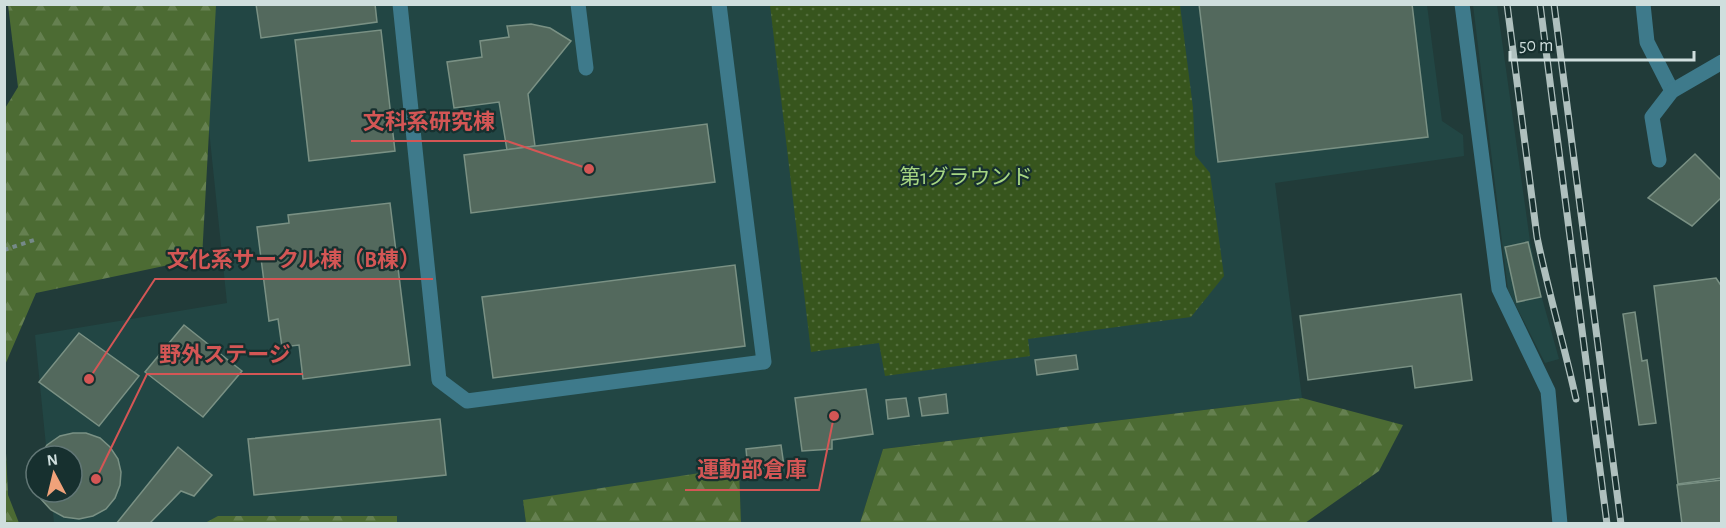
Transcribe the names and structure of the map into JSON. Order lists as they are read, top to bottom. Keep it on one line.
{"parks":["第1グラウンド"],"places":["文科系研究棟","文化系サークル棟（B棟）","運動部倉庫","野外ステージ"],"scale_bar":"50 m","north":"top"}
